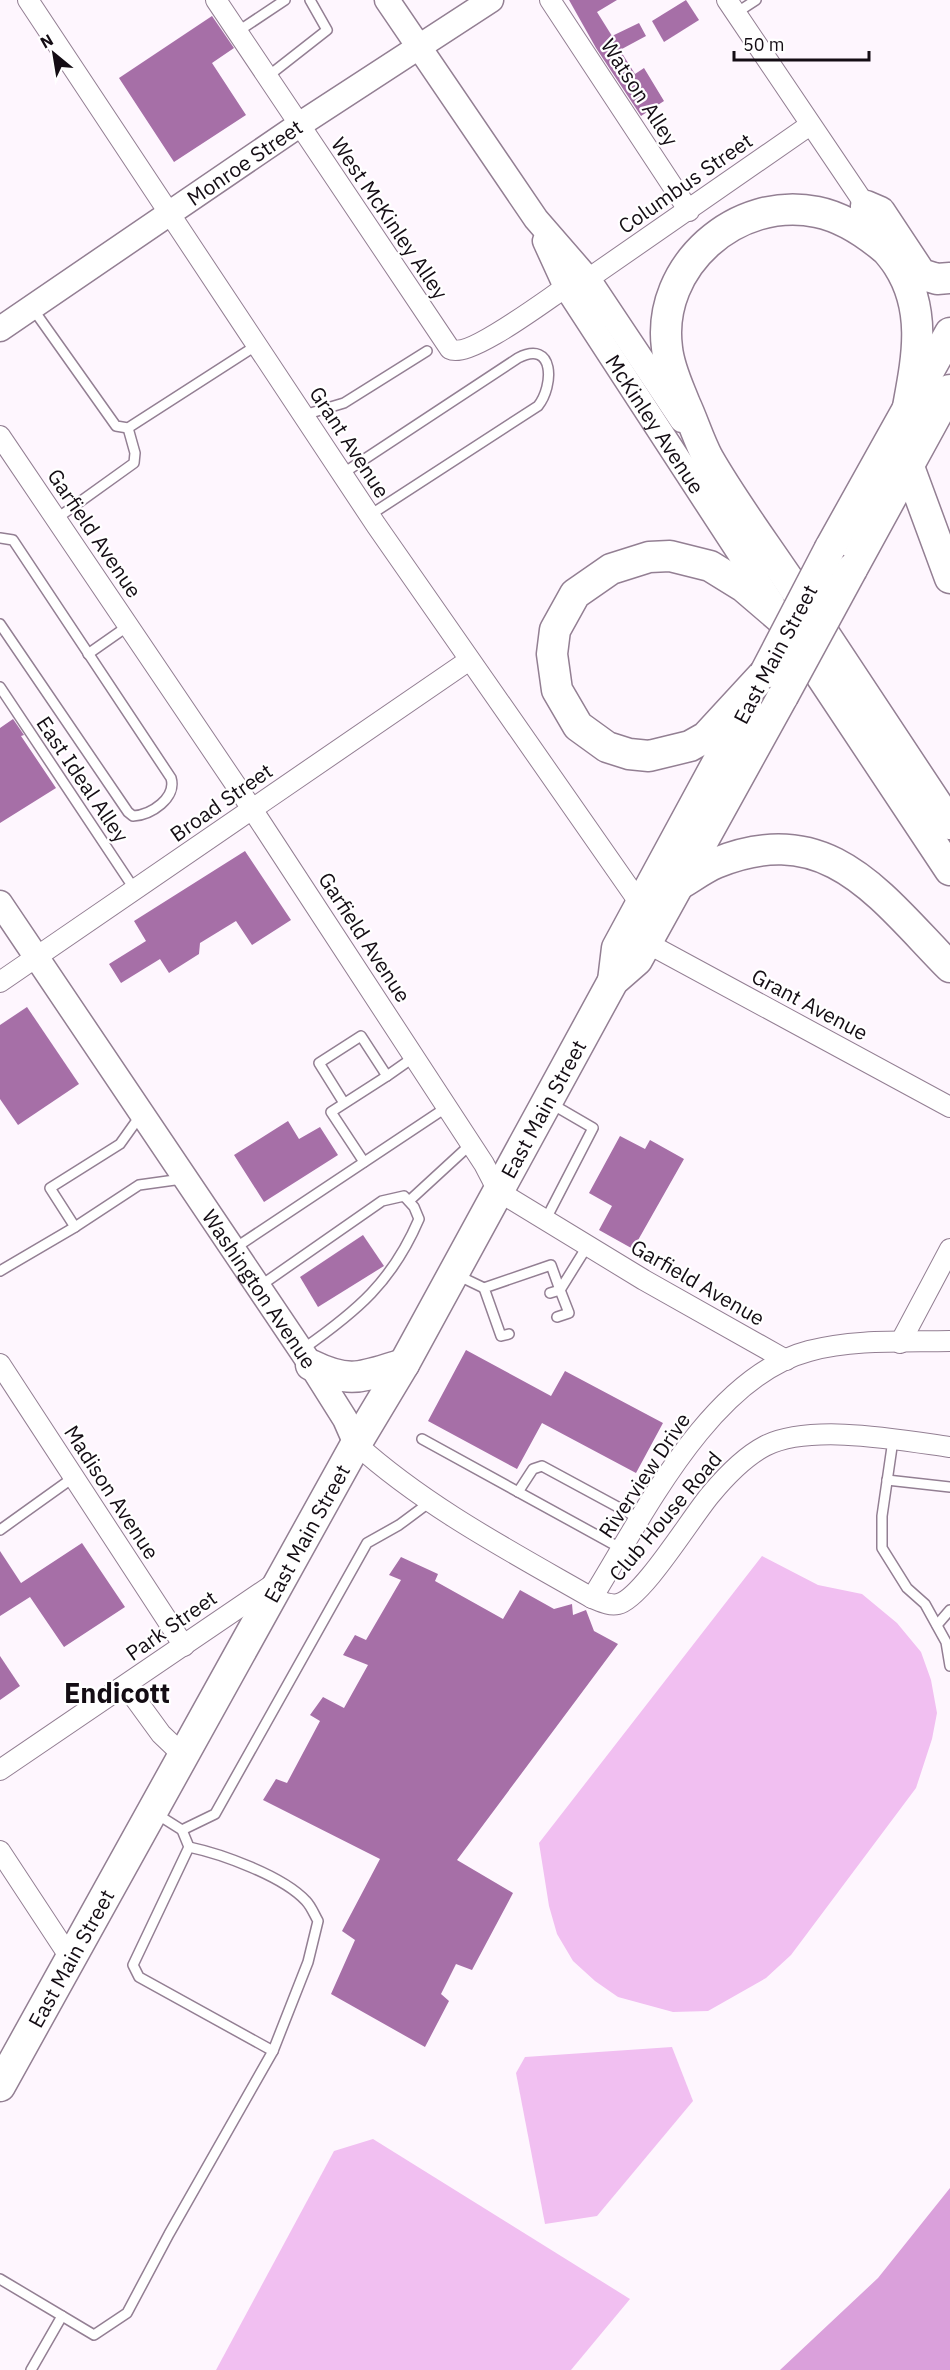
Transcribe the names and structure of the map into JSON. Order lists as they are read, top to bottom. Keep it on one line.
{"streets":{"main road":["East Main Street"],"street":["Watson Alley","Monroe Street","Columbus Street","West McKinley Alley","McKinley Avenue","Grant Avenue","Garfield Avenue","Broad Street","Washington Avenue","Riverview Drive","Madison Avenue","Club House Road","Park Street"],"lane":["East Ideal Alley"]},"crossings":[["Watson Alley","Columbus Street"],["Monroe Street","West McKinley Alley"],["Monroe Street","McKinley Avenue"],["Monroe Street","Grant Avenue"],["Columbus Street","West McKinley Alley"],["Columbus Street","McKinley Avenue"],["West McKinley Alley","McKinley Avenue"],["Grant Avenue","East Main Street"],["Grant Avenue","Broad Street"],["Garfield Avenue","East Main Street"],["Garfield Avenue","Broad Street"],["Garfield Avenue","Riverview Drive"],["East Main Street","Washington Avenue"],["East Main Street","Park Street"],["East Ideal Alley","Broad Street"],["Broad Street","Washington Avenue"],["Washington Avenue","Riverview Drive"],["Washington Avenue","Club House Road"],["Riverview Drive","Club House Road"],["Madison Avenue","Park Street"]],"districts":["Endicott"],"scale_bar":"50 m","north":"top left"}
